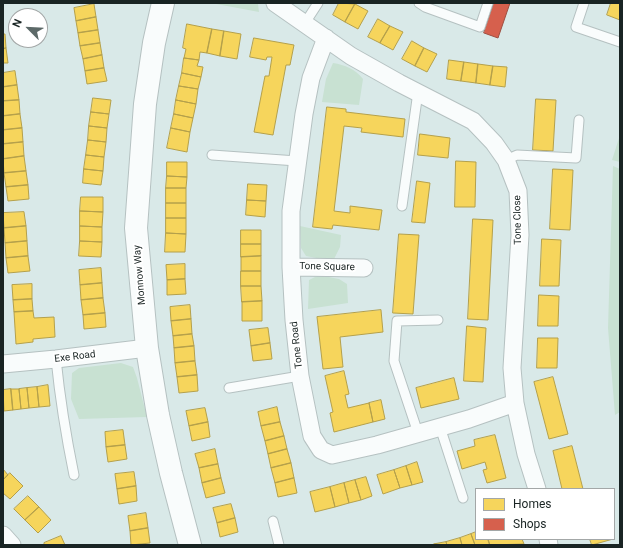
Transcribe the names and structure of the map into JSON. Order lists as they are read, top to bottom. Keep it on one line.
{"streets":{"street":["Tone Close","Tone Square","Monnow Way","Tone Road","Exe Road"]},"crossings":[["Tone Close","Tone Road"],["Tone Square","Tone Road"],["Monnow Way","Exe Road"]],"legend":["Homes","Shops"],"north":"top left"}
